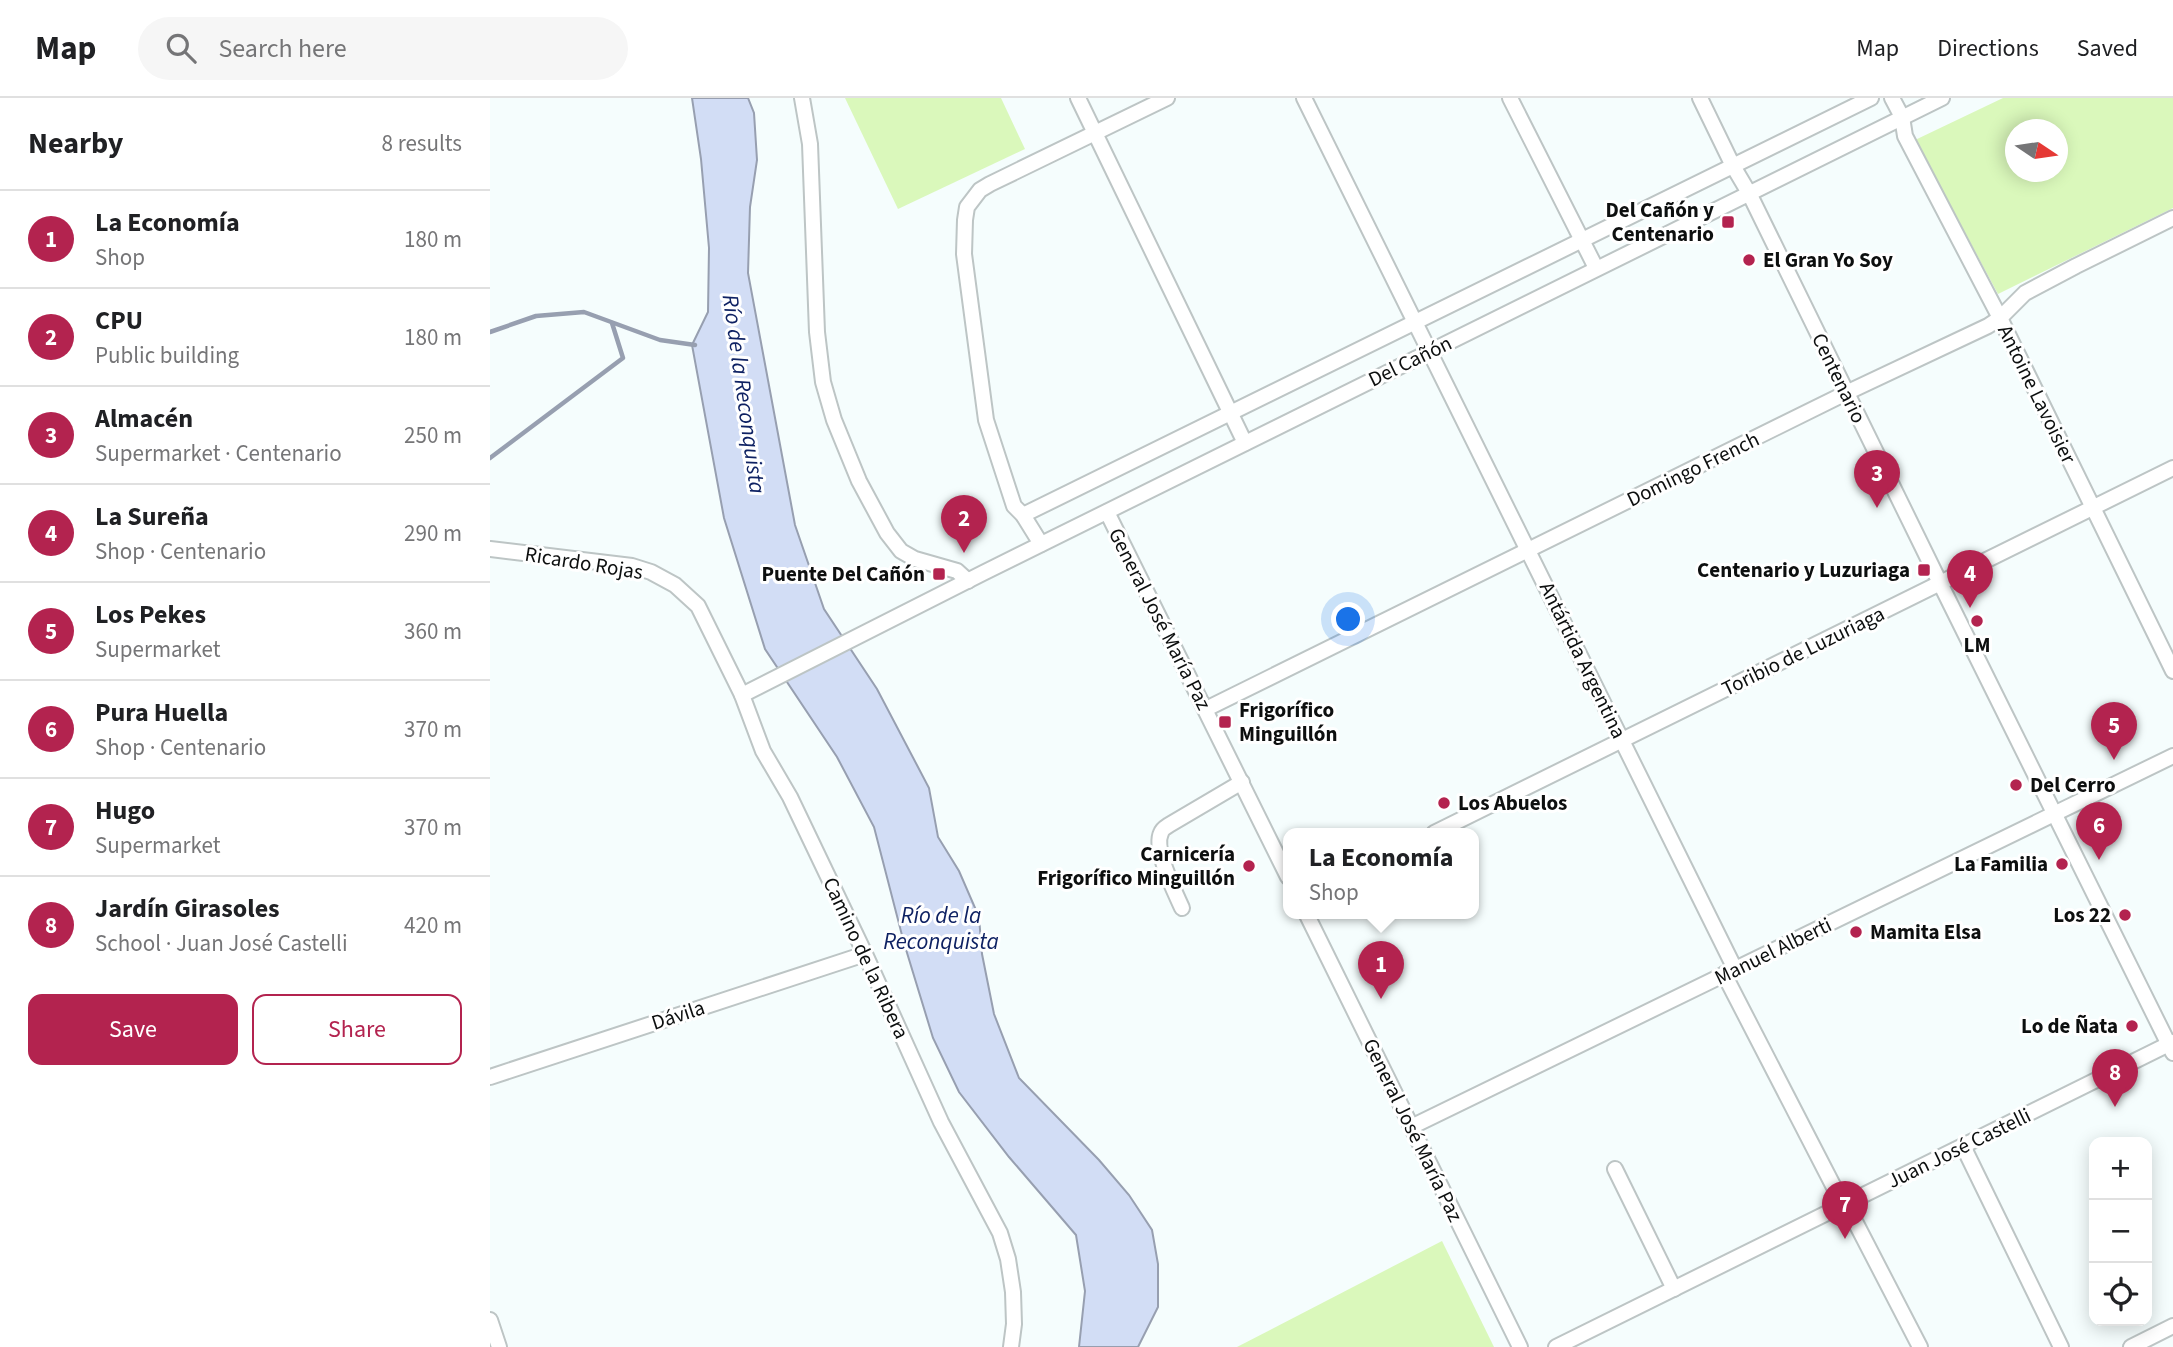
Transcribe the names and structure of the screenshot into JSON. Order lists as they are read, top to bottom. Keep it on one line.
{"streets":{"street":["Del Cañón","Centenario","Antoine Lavoisier","Domingo French","Ricardo Rojas","General José María Paz","Toribio de Luzuriaga","Antártida Argentina","Manuel Alberti","Camino de la Ribera","Dávila","Juan José Castelli"]},"crossings":[["Del Cañón","Centenario"],["Del Cañón","Antoine Lavoisier"],["Del Cañón","General José María Paz"],["Del Cañón","Antártida Argentina"],["Del Cañón","Camino de la Ribera"],["Centenario","Domingo French"],["Centenario","Toribio de Luzuriaga"],["Centenario","Manuel Alberti"],["Centenario","Juan José Castelli"],["Antoine Lavoisier","Domingo French"],["Antoine Lavoisier","Toribio de Luzuriaga"],["Domingo French","General José María Paz"],["Domingo French","Antártida Argentina"],["Ricardo Rojas","Camino de la Ribera"],["General José María Paz","Manuel Alberti"],["Toribio de Luzuriaga","Antártida Argentina"],["Antártida Argentina","Manuel Alberti"],["Antártida Argentina","Juan José Castelli"],["Camino de la Ribera","Dávila"]],"water":["Río de la Reconquista"],"places":{"transit":["Del Cañón y Centenario","Centenario y Luzuriaga","Puente Del Cañón","Frigorífico Minguillón"],"other":["El Gran Yo Soy","LM","Del Cerro","Los Abuelos","La Familia","Carnicería Frigorífico Minguillón","Los 22","Mamita Elsa","Lo de Ñata"]},"north":"right","page":{"header":"Map","search":"Search here","nav":["Map","Directions","Saved"],"heading":["Nearby","8 results"],"list":[{"mark":"1","name":"La Economía","note":"Shop","value":"180 m"},{"mark":"2","name":"CPU","note":"Public building","value":"180 m"},{"mark":"3","name":"Almacén","note":"Supermarket · Centenario","value":"250 m"},{"mark":"4","name":"La Sureña","note":"Shop · Centenario","value":"290 m"},{"mark":"5","name":"Los Pekes","note":"Supermarket","value":"360 m"},{"mark":"6","name":"Pura Huella","note":"Shop · Centenario","value":"370 m"},{"mark":"7","name":"Hugo","note":"Supermarket","value":"370 m"},{"mark":"8","name":"Jardín Girasoles","note":"School · Juan José Castelli","value":"420 m"}],"pins":["3","2","4","5","6","1","8","7"],"popup":["La Economía","Shop"],"buttons":["Save","Share"],"map_buttons":["+","−"]}}
